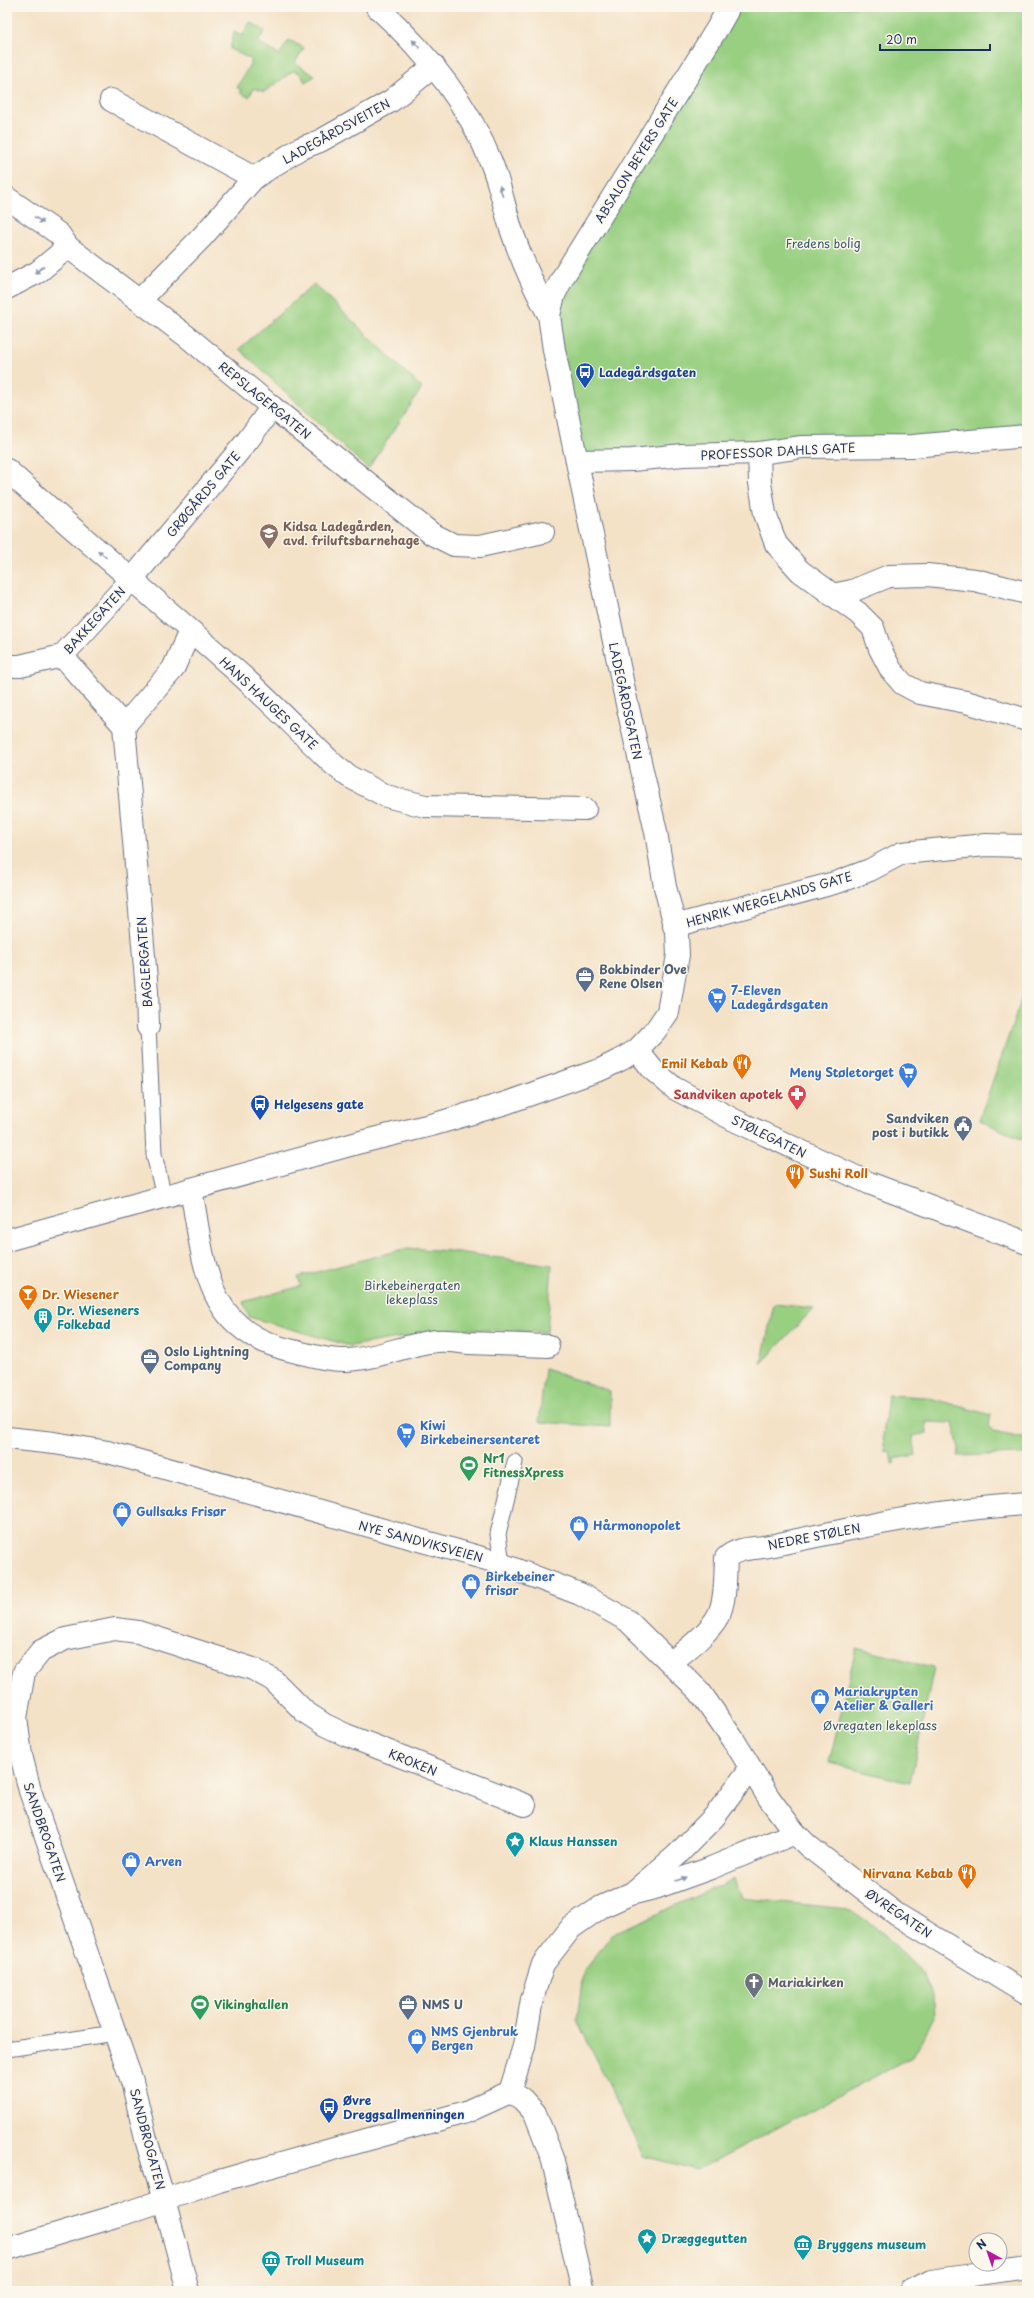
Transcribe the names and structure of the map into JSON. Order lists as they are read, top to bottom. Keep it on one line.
{"streets":{"street":["LADEGÅRDSVEITEN","ABSALON BEYERS GATE","REPSLAGERGATEN","PROFESSOR DAHLS GATE","GRØGÅRDS GATE","BAKKEGATEN","LADEGÅRDSGATEN","HANS HAUGES GATE","HENRIK WERGELANDS GATE","BAGLERGATEN","STØLEGATEN","NEDRE STØLEN","NYE SANDVIKSVEIEN","KROKEN","SANDBROGATEN","ØVREGATEN"]},"crossings":[["LADEGÅRDSVEITEN","REPSLAGERGATEN"],["LADEGÅRDSVEITEN","LADEGÅRDSGATEN"],["ABSALON BEYERS GATE","LADEGÅRDSGATEN"],["REPSLAGERGATEN","GRØGÅRDS GATE"],["PROFESSOR DAHLS GATE","LADEGÅRDSGATEN"],["GRØGÅRDS GATE","BAKKEGATEN"],["GRØGÅRDS GATE","HANS HAUGES GATE"],["BAKKEGATEN","HANS HAUGES GATE"],["LADEGÅRDSGATEN","HENRIK WERGELANDS GATE"],["LADEGÅRDSGATEN","STØLEGATEN"],["NEDRE STØLEN","NYE SANDVIKSVEIEN"],["NYE SANDVIKSVEIEN","ØVREGATEN"],["KROKEN","SANDBROGATEN"]],"parks":["Fredens bolig","Birkebeinergaten lekeplass","Øvregaten lekeplass"],"places":{"bus stop":["Ladegårdsgaten","Helgesens gate","Øvre Dreggsallmenningen"],"school or university":["Kidsa Ladegården, avd. friluftsbarnehage"],"office":["Bokbinder Ove Rene Olsen","Oslo Lightning Company","NMS U"],"supermarket":["7-Eleven Ladegårdsgaten","Meny Støletorget","Kiwi Birkebeinersenteret"],"restaurant":["Emil Kebab","Sushi Roll","Nirvana Kebab"],"pharmacy":["Sandviken apotek"],"public building":["Sandviken post i butikk"],"bar":["Dr. Wiesener"],"building":["Dr. Wieseners Folkebad"],"sports":["Nr1 FitnessXpress","Vikinghallen"],"shop":["Gullsaks Frisør","Hårmonopolet","Birkebeiner frisør","Mariakrypten Atelier & Galleri","Arven","NMS Gjenbruk Bergen"],"place":["Klaus Hanssen","Dræggegutten"],"church":["Mariakirken"],"museum":["Bryggens museum","Troll Museum"]},"scale_bar":"20 m","north":"top left"}
